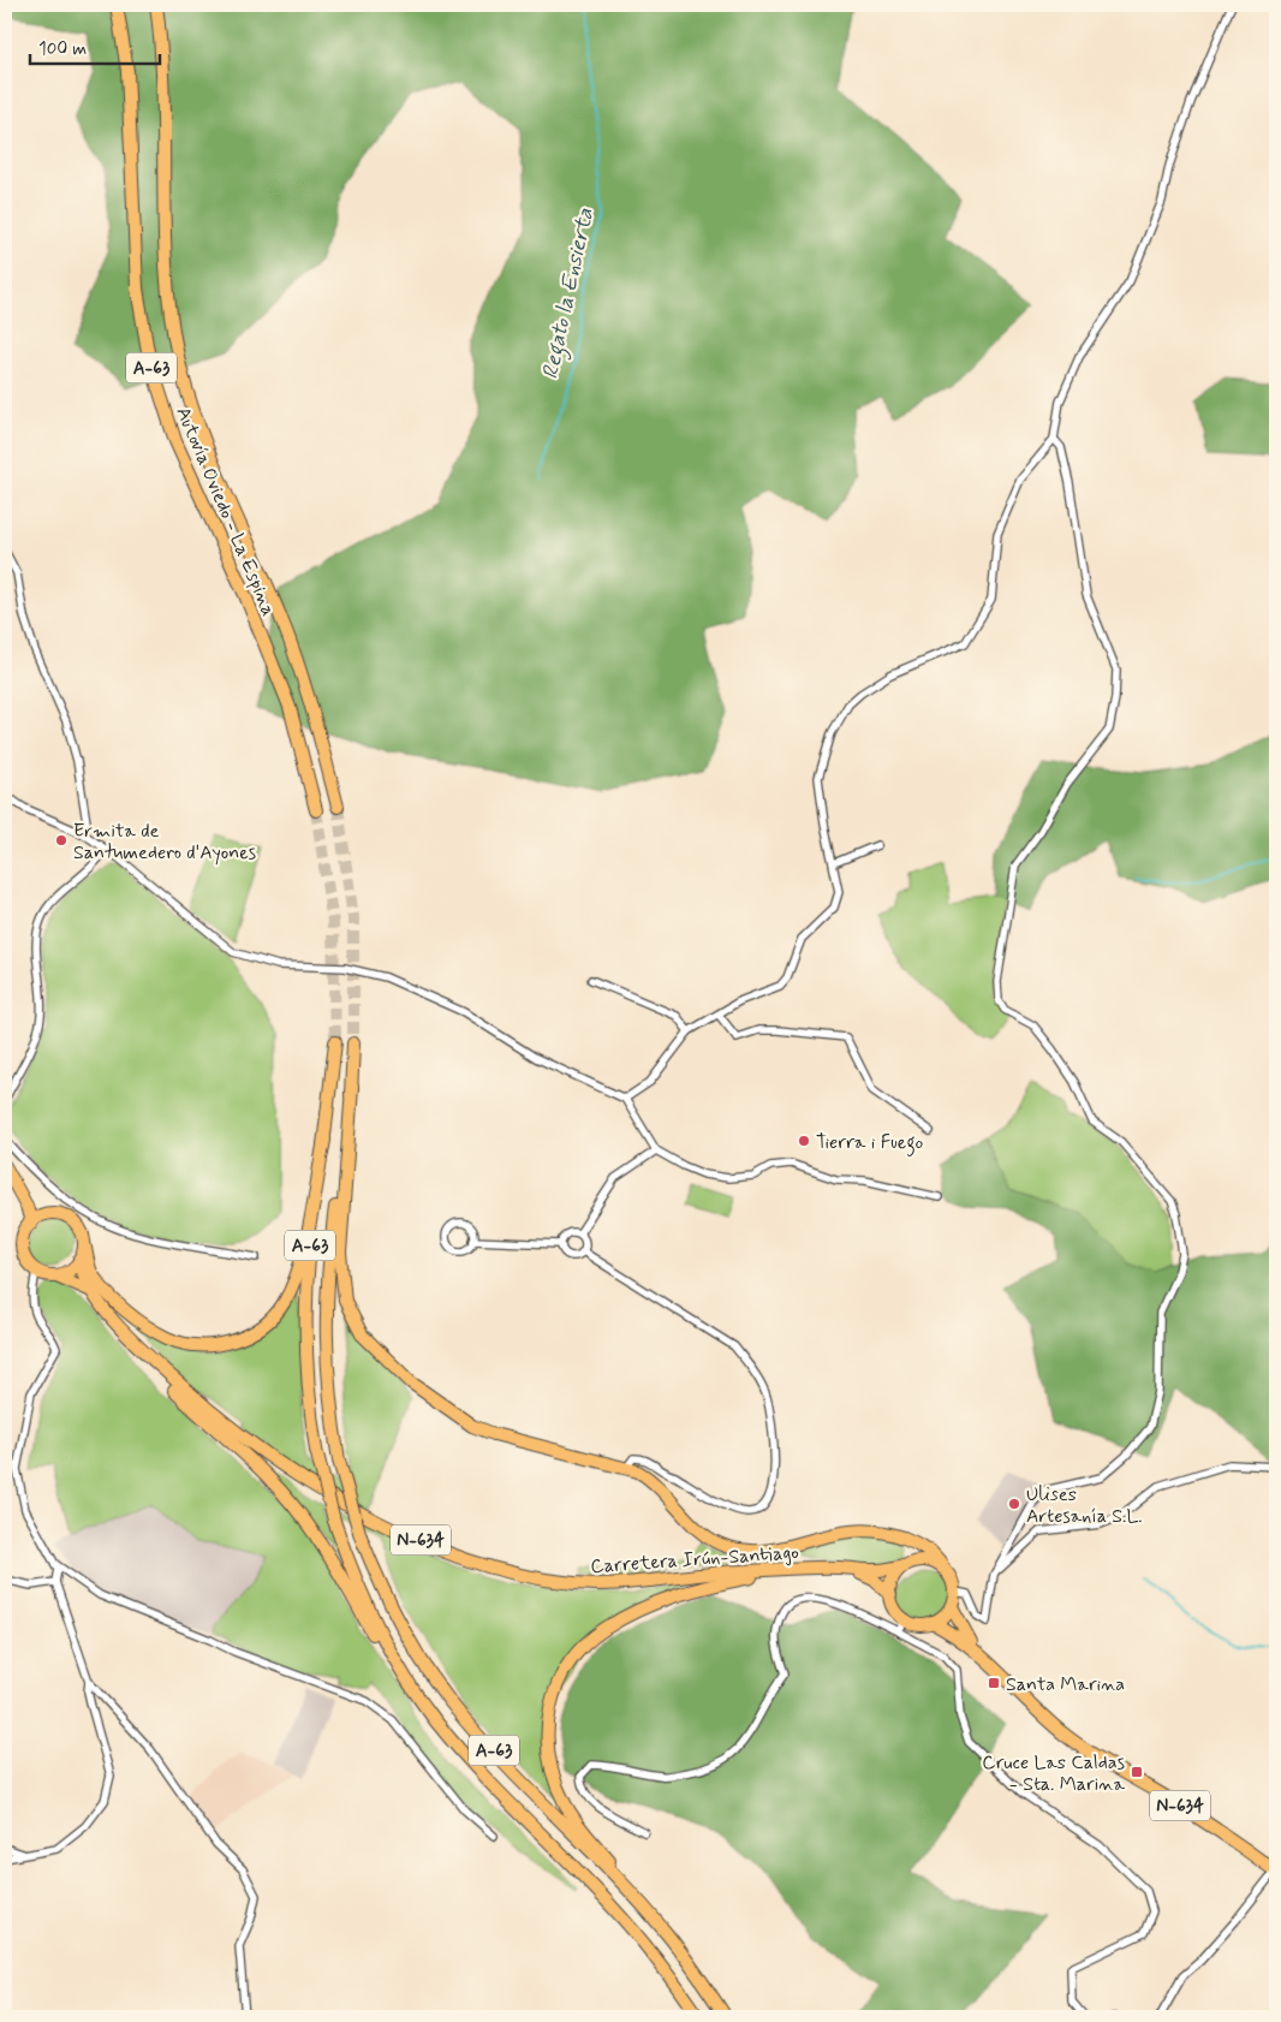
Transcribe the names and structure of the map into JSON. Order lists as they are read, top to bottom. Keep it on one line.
{"streets":{"highway":["A-63","Autovía Oviedo - La Espina","N-634","Carretera Irún-Santiago"]},"crossings":[["N-634","Carretera Irún-Santiago"]],"water":["Regato la Ensierta"],"places":{"other":["Ermita de Santumedero d'Ayones","Tierra i Fuego","Ulises Artesanía S.L."],"transit":["Santa Marina","Cruce Las Caldas - Sta. Marina"]},"scale_bar":"100 m"}
